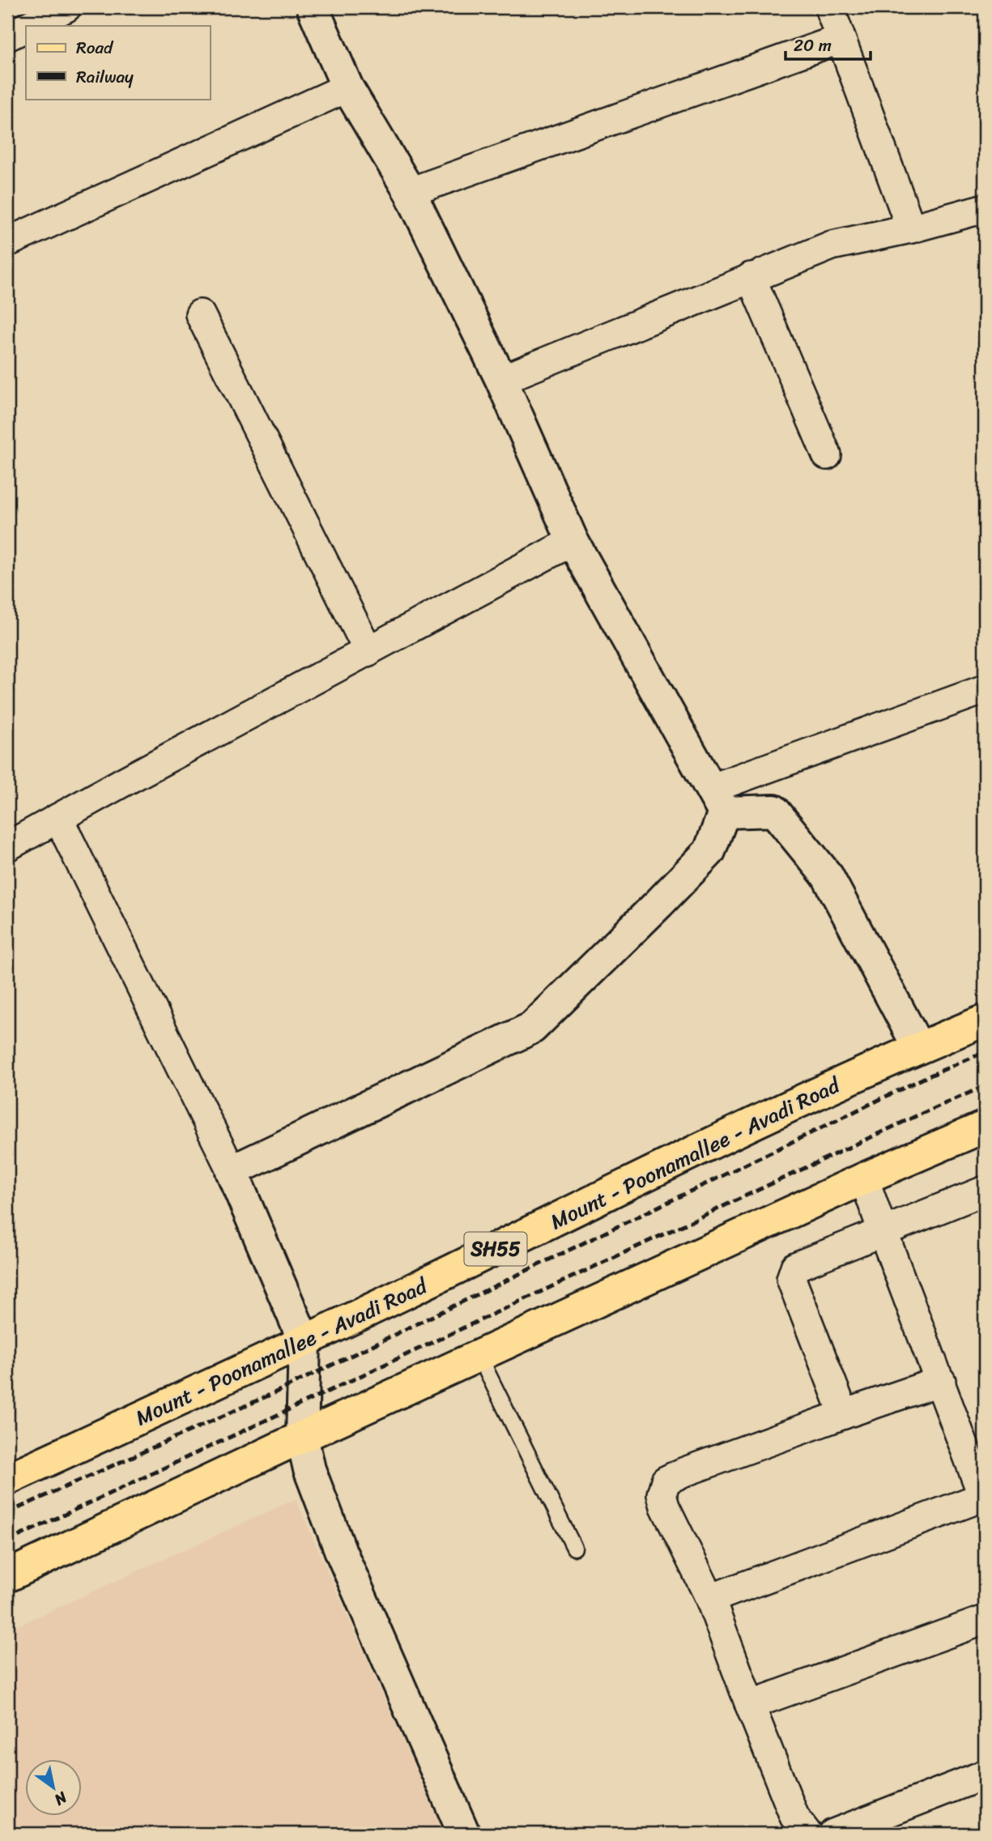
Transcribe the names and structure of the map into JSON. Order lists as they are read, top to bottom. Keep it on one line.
{"streets":{"main road":["Mount - Poonamallee - Avadi Road","SH55"]},"legend":["Road","Railway"],"scale_bar":"20 m","north":"bottom right"}
